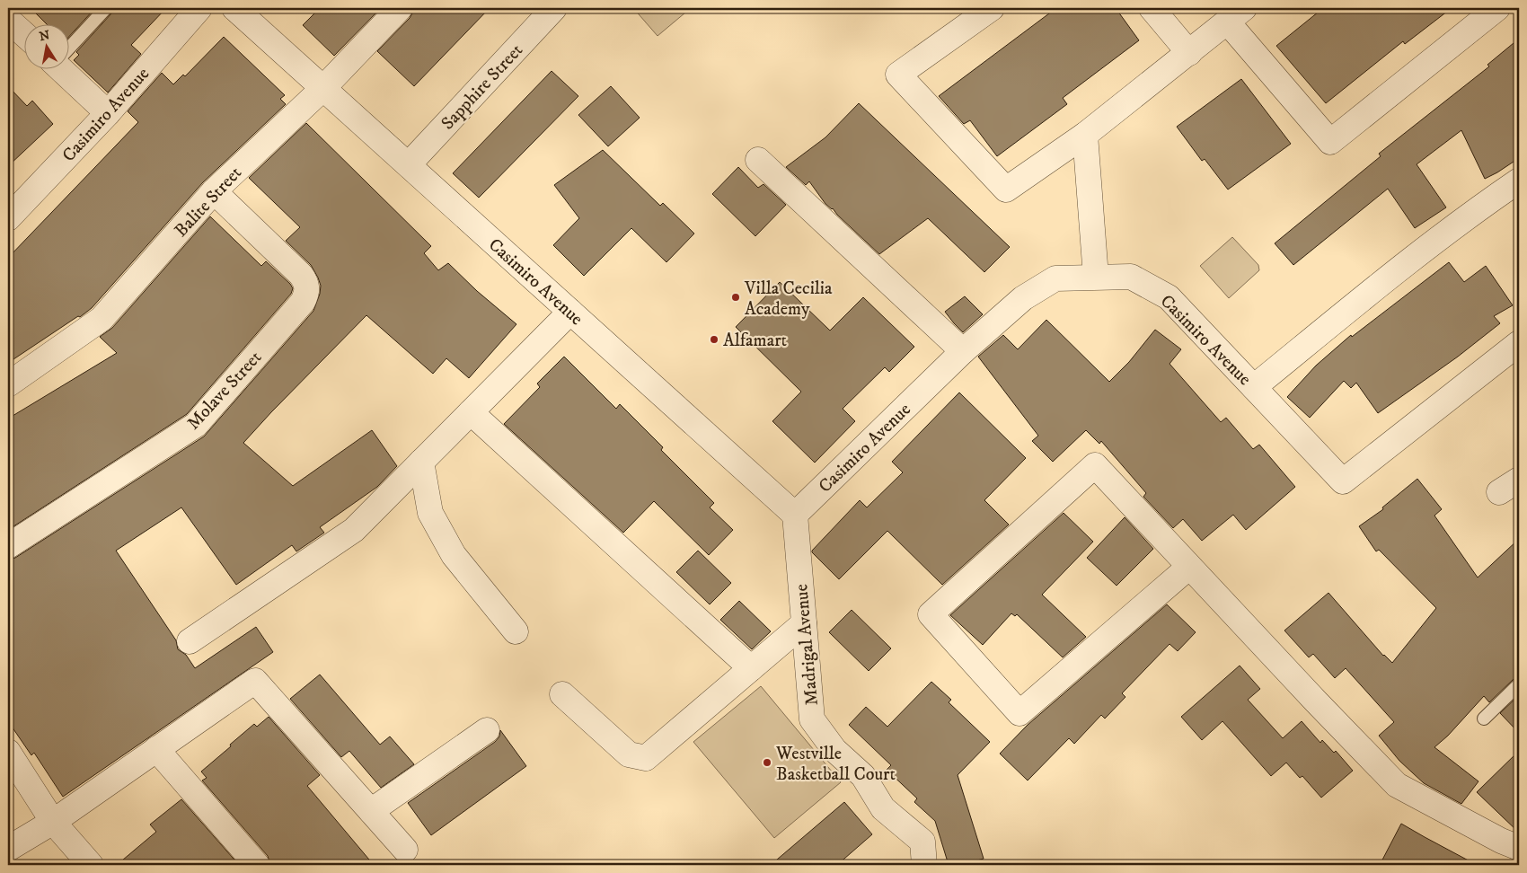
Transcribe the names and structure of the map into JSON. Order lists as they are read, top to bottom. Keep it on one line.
{"streets":{"street":["Sapphire Street","Casimiro Avenue","Balite Street","Molave Street","Madrigal Avenue"]},"crossings":[["Sapphire Street","Casimiro Avenue"],["Casimiro Avenue","Balite Street"],["Casimiro Avenue","Madrigal Avenue"],["Balite Street","Molave Street"]],"places":["Villa Cecilia Academy","Alfamart","Westville Basketball Court"],"north":"top"}
